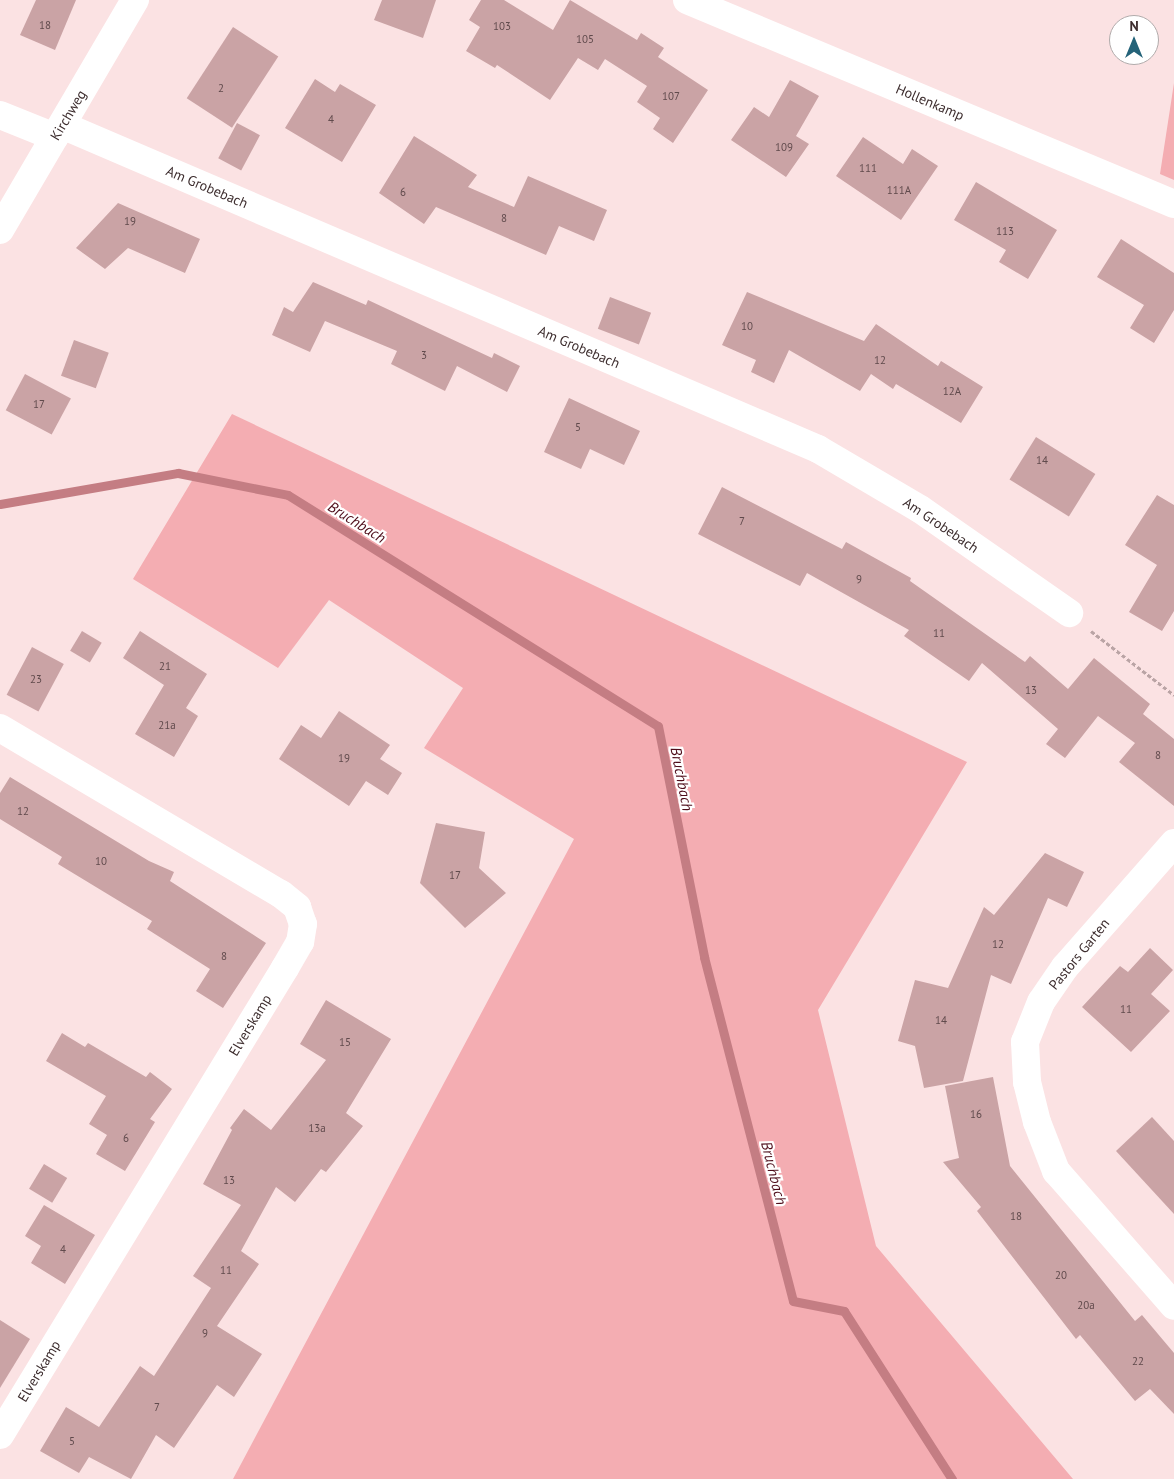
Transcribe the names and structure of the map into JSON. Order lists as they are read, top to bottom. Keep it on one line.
{"streets":{"street":["Hollenkamp","Kirchweg","Am Grobebach","Pastors Garten","Elverskamp"]},"crossings":[["Kirchweg","Am Grobebach"]],"water":["Bruchbach"],"house_numbers":["18","103","105","2","107","4","109","111","111A","6","8","19","113","10","3","12","12A","17","5","14","7","9","11","21","23","13","21a","8","19","12","10","17","12","8","11","14","15","16","13a","6","13","18","4","11","20","20a","9","22","7","5"],"north":"top"}
